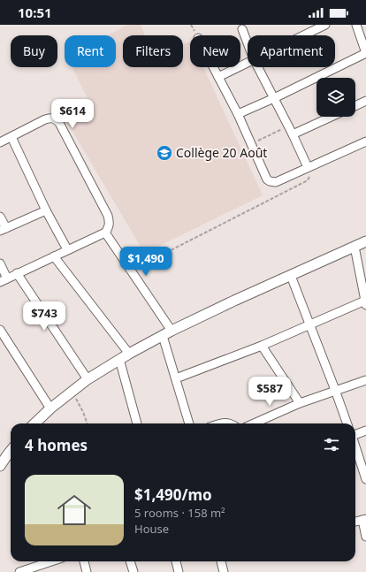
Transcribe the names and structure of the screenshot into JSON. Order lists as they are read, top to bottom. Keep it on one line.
{"places":{"school or university":["Collège 20 Août"]},"page":{"status":"10:51","chip":["Buy","Rent","Filters","New","Apartment"],"price":["$614","$1,490","$743","$587"],"heading":"4 homes","list":[{"name":"$1,490/mo","note":"5 rooms · 158 m² · House"}]}}
